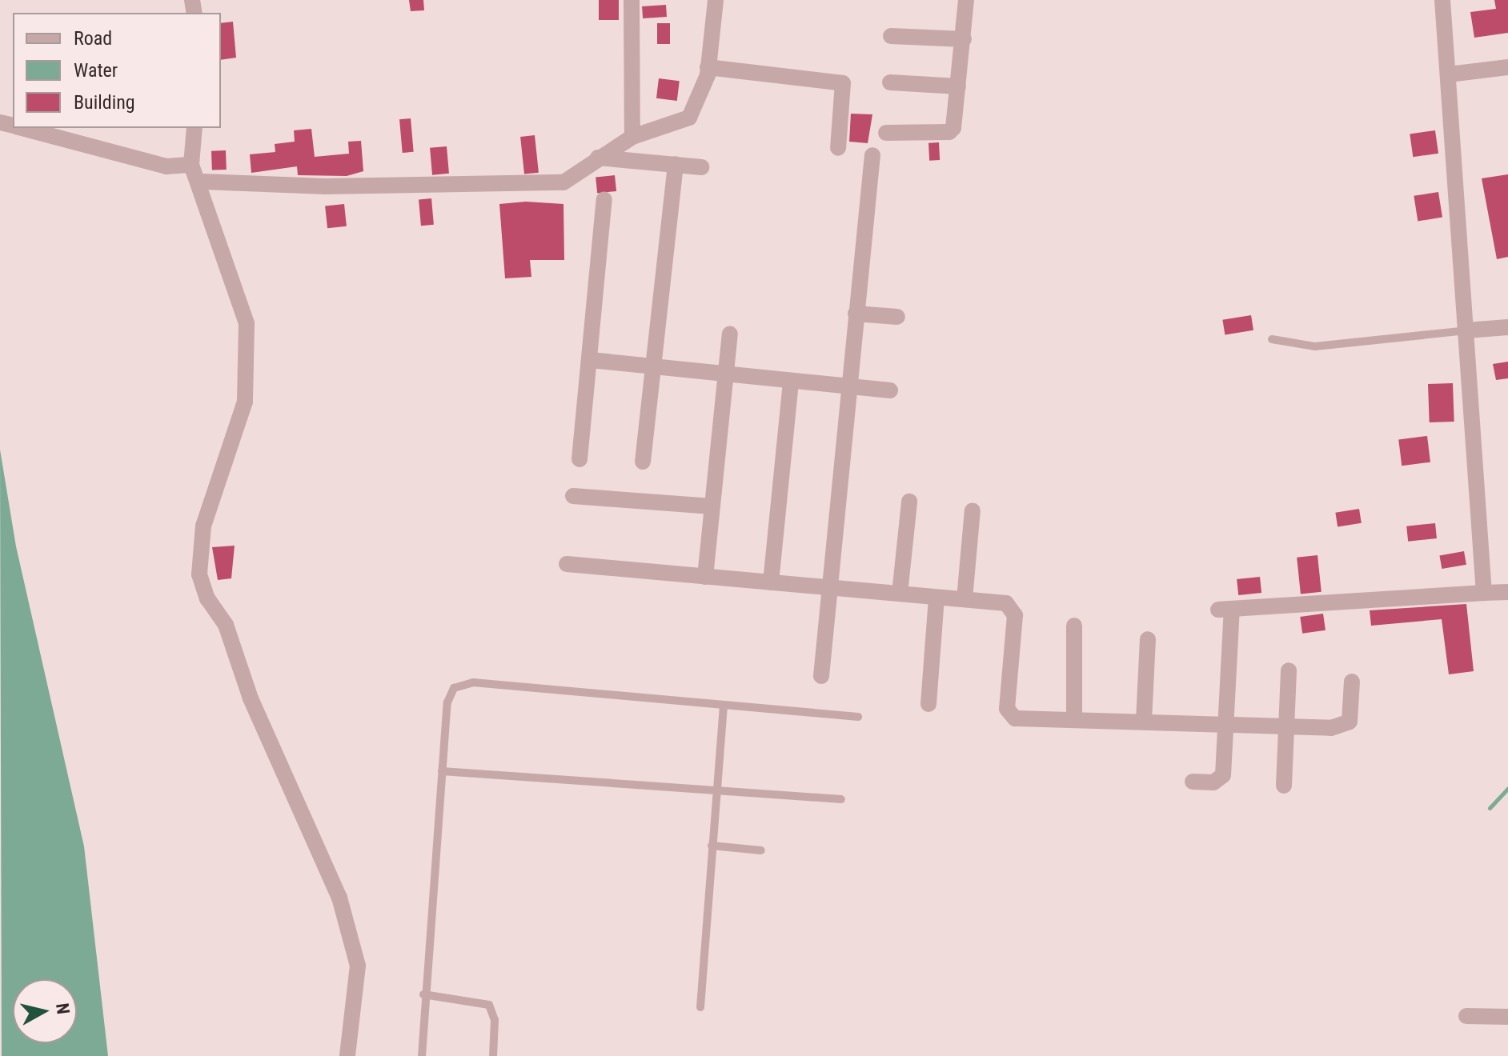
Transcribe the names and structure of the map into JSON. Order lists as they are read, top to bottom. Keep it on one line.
{"legend":["Road","Water","Building"],"north":"right"}
